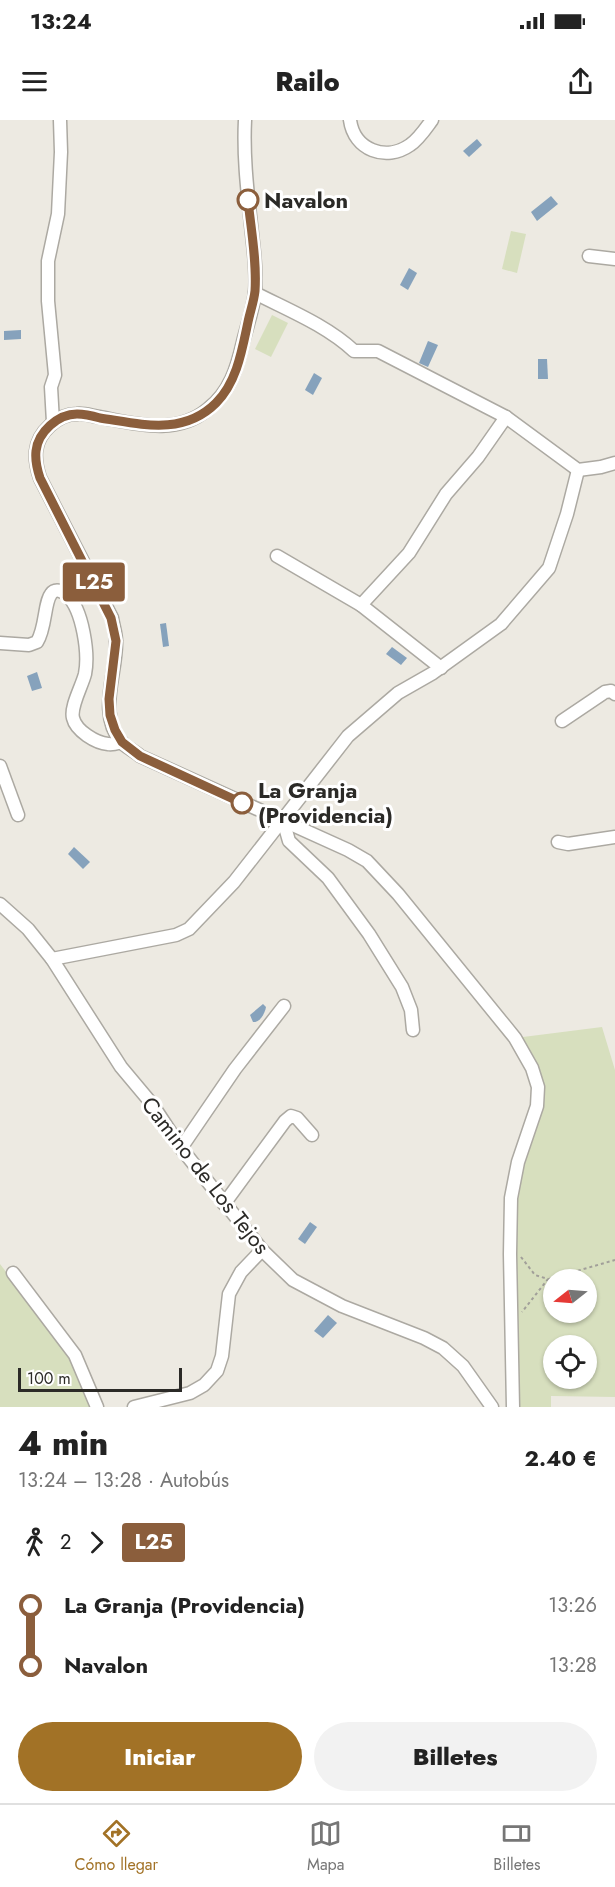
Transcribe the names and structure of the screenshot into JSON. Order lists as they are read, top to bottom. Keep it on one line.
{"streets":{"street":["Camino de Los Tejos"]},"places":["Navalon","La Granja (Providencia)"],"lines":["bus line L25"],"scale_bar":"100 m","north":"left","page":{"status":"13:24","header":"Railo","on_map":"L25","scale":"100 m","heading":["4 min","13:24 – 13:28 · Autobús","2.40 €"],"legs":["2","L25"],"list":[{"name":"La Granja (Providencia)","value":"13:26"},{"name":"Navalon","value":"13:28"}],"buttons":["Iniciar","Billetes"],"tabs":["Cómo llegar","Mapa","Billetes"]}}
